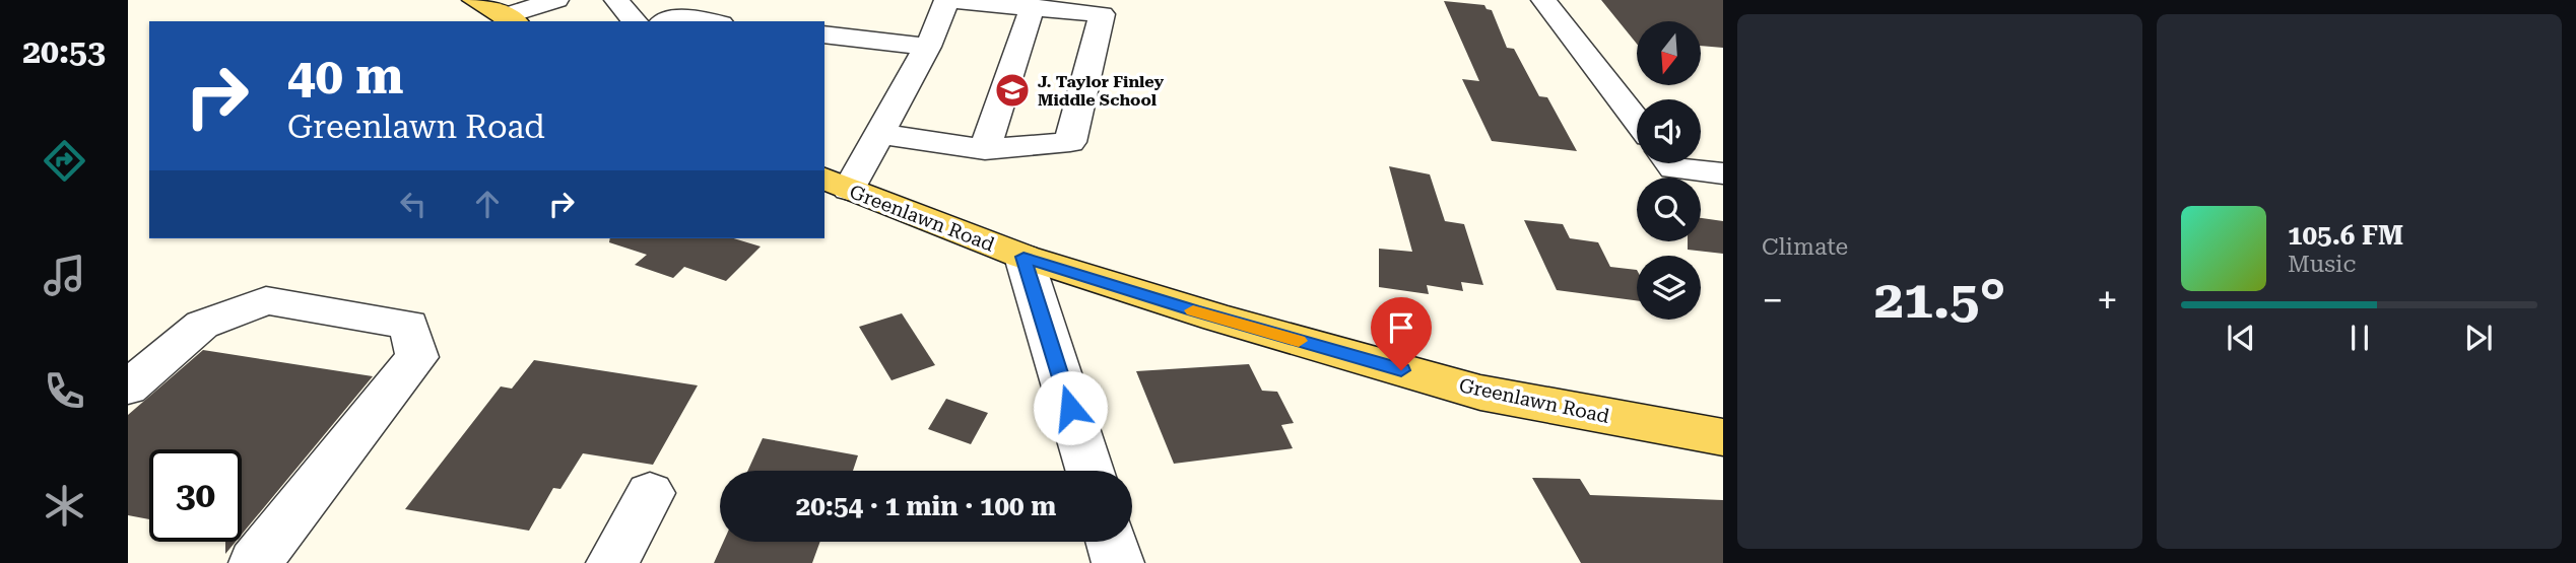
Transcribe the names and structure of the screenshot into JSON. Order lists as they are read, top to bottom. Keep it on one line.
{"streets":{"main road":["Greenlawn Road"]},"places":{"school or university":["J. Taylor Finley Middle School"]},"north":"bottom","page":{"tabs":"20:53","tile":"Climate","turn":["40 m","Greenlawn Road"],"song":["105.6 FM","Music"],"heat":["−","21.5°","+"],"limit":"30","trip":"20:54 · 1 min · 100 m"}}
